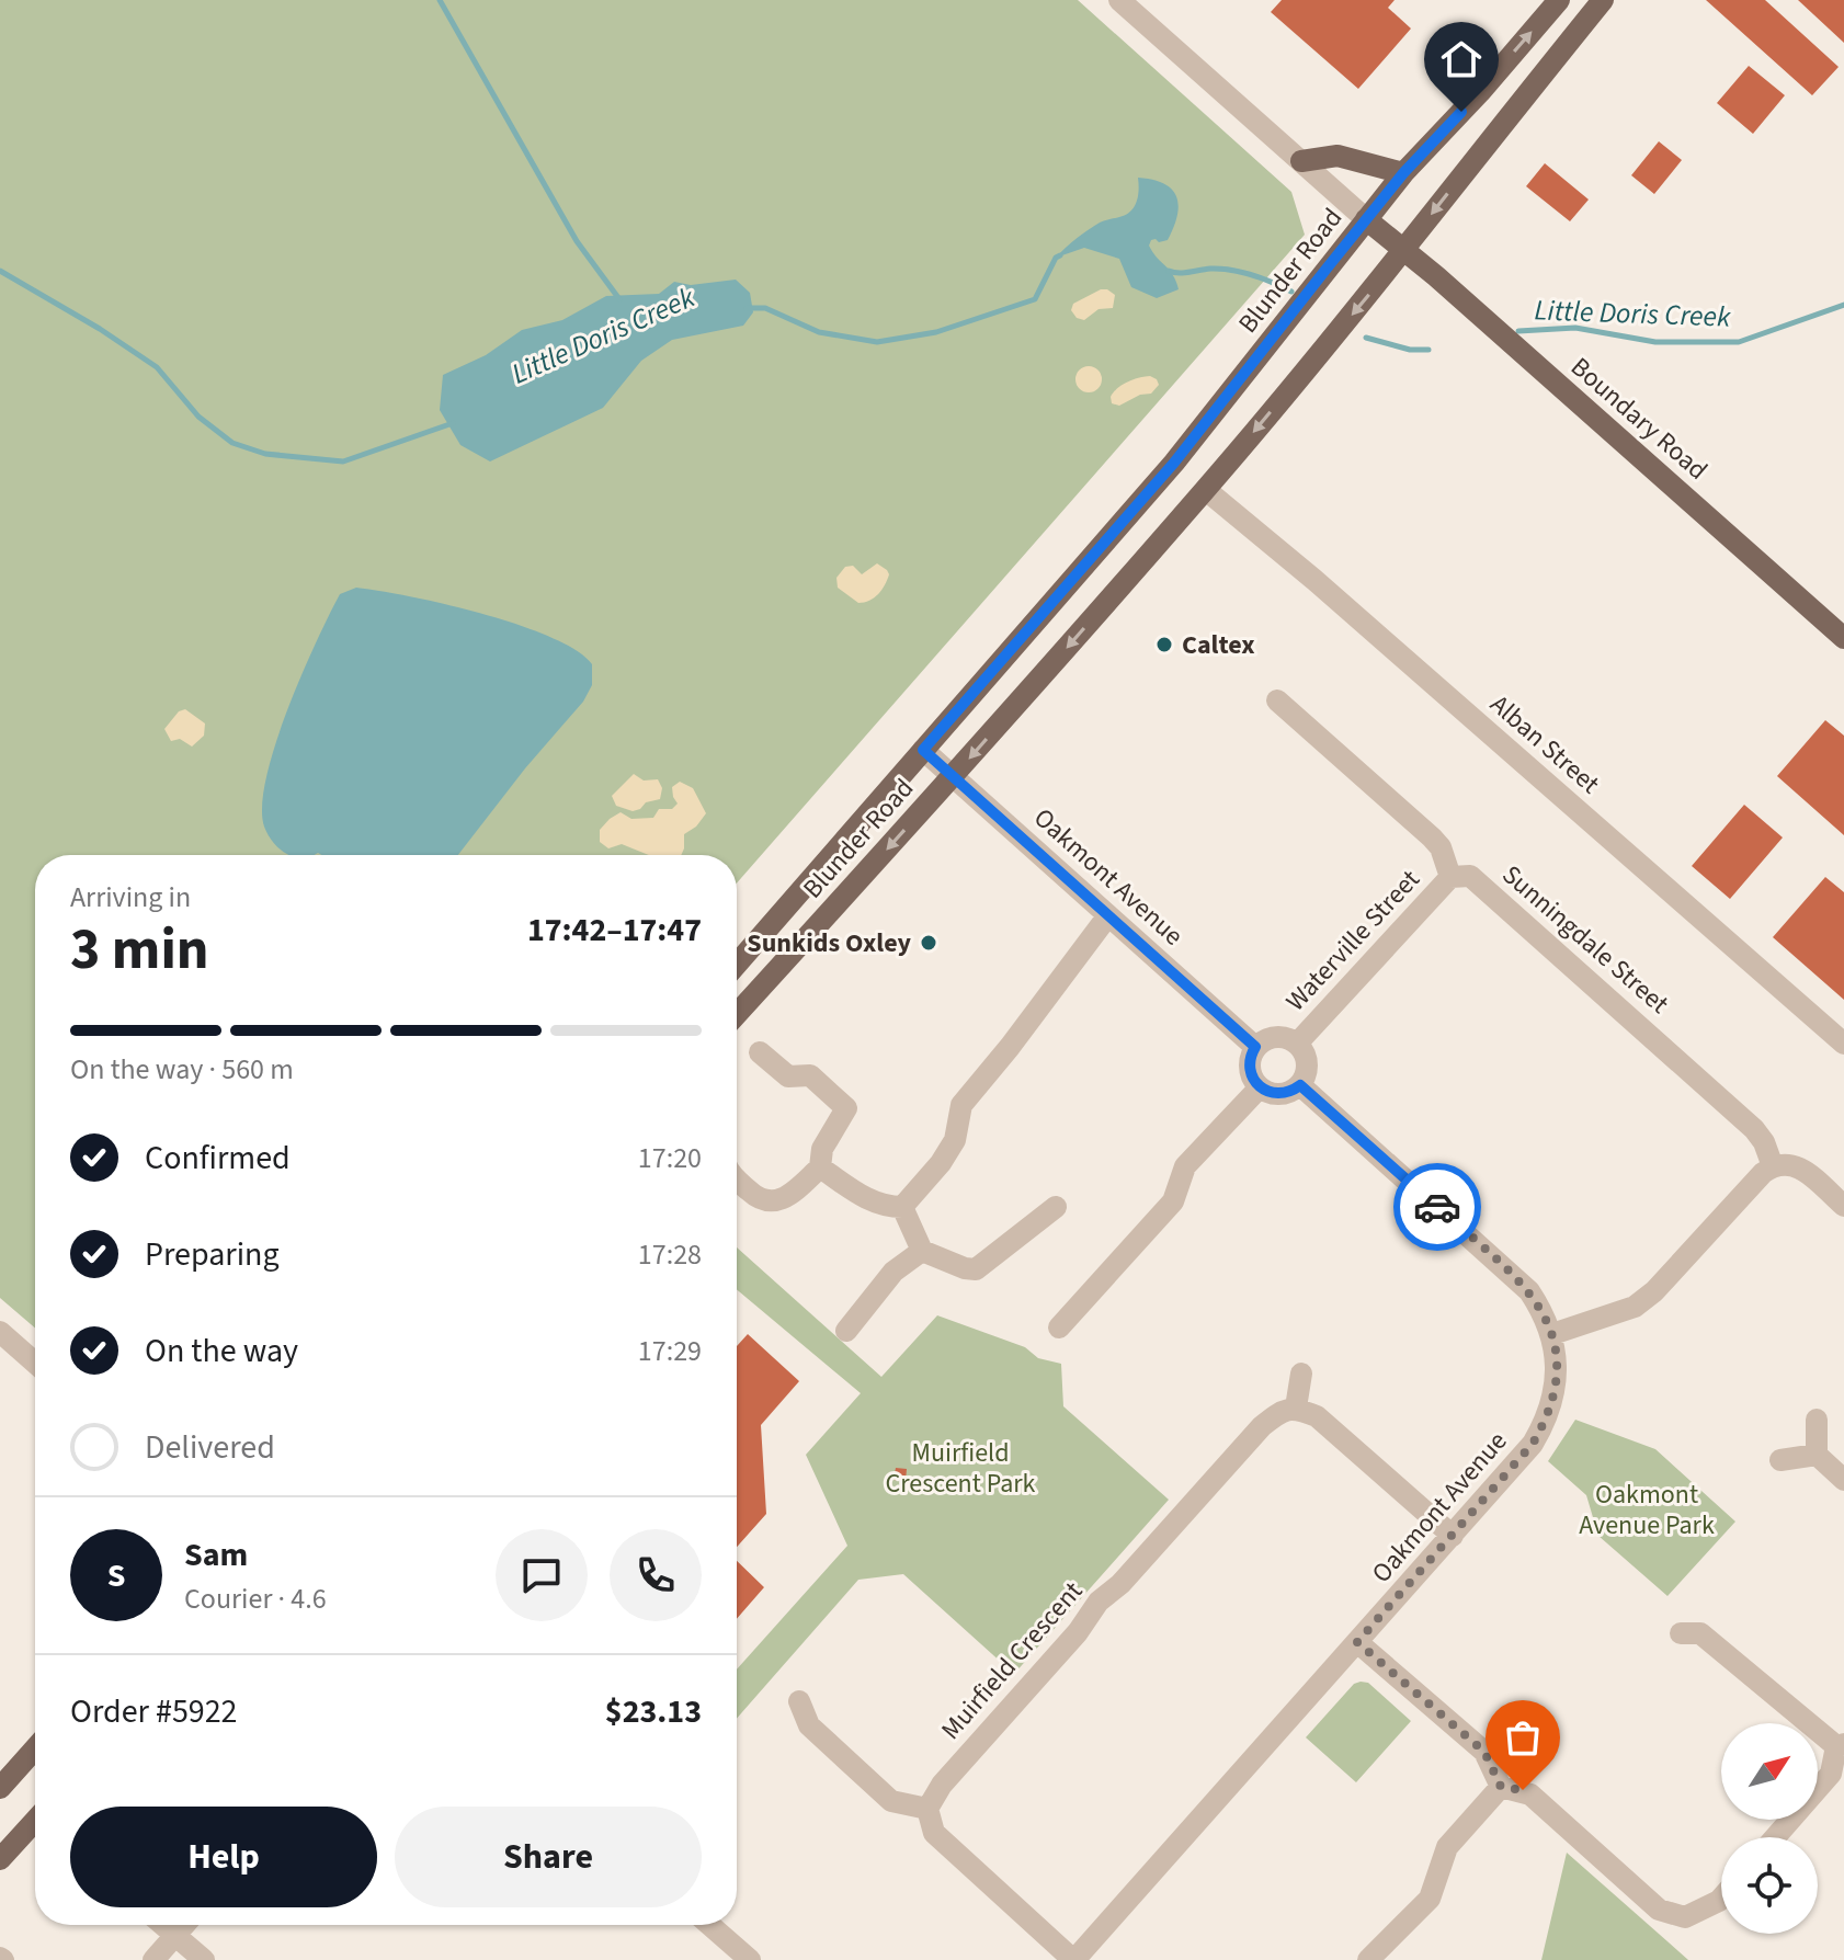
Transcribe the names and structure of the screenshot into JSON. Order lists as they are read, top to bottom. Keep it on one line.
{"streets":{"main road":["Blunder Road","Boundary Road"],"street":["Alban Street","Oakmont Avenue","Sunningdale Street","Waterville Street","Muirfield Crescent"]},"crossings":[["Blunder Road","Boundary Road"],["Blunder Road","Alban Street"],["Blunder Road","Oakmont Avenue"],["Oakmont Avenue","Waterville Street"],["Sunningdale Street","Waterville Street"]],"water":["Little Doris Creek"],"parks":["Muirfield Crescent Park","Oakmont Avenue Park"],"places":["Caltex","Sunkids Oxley"],"north":"top right","page":{"heading":["3 min","Arriving in","17:42–17:47"],"panel":["Sam","Courier · 4.6","Order #5922","$23.13"],"bar":"On the way · 560 m","list":[["Confirmed","17:20"],["Preparing","17:28"],["On the way","17:29"],"Delivered"],"round":"S","buttons":["Help","Share"]}}
